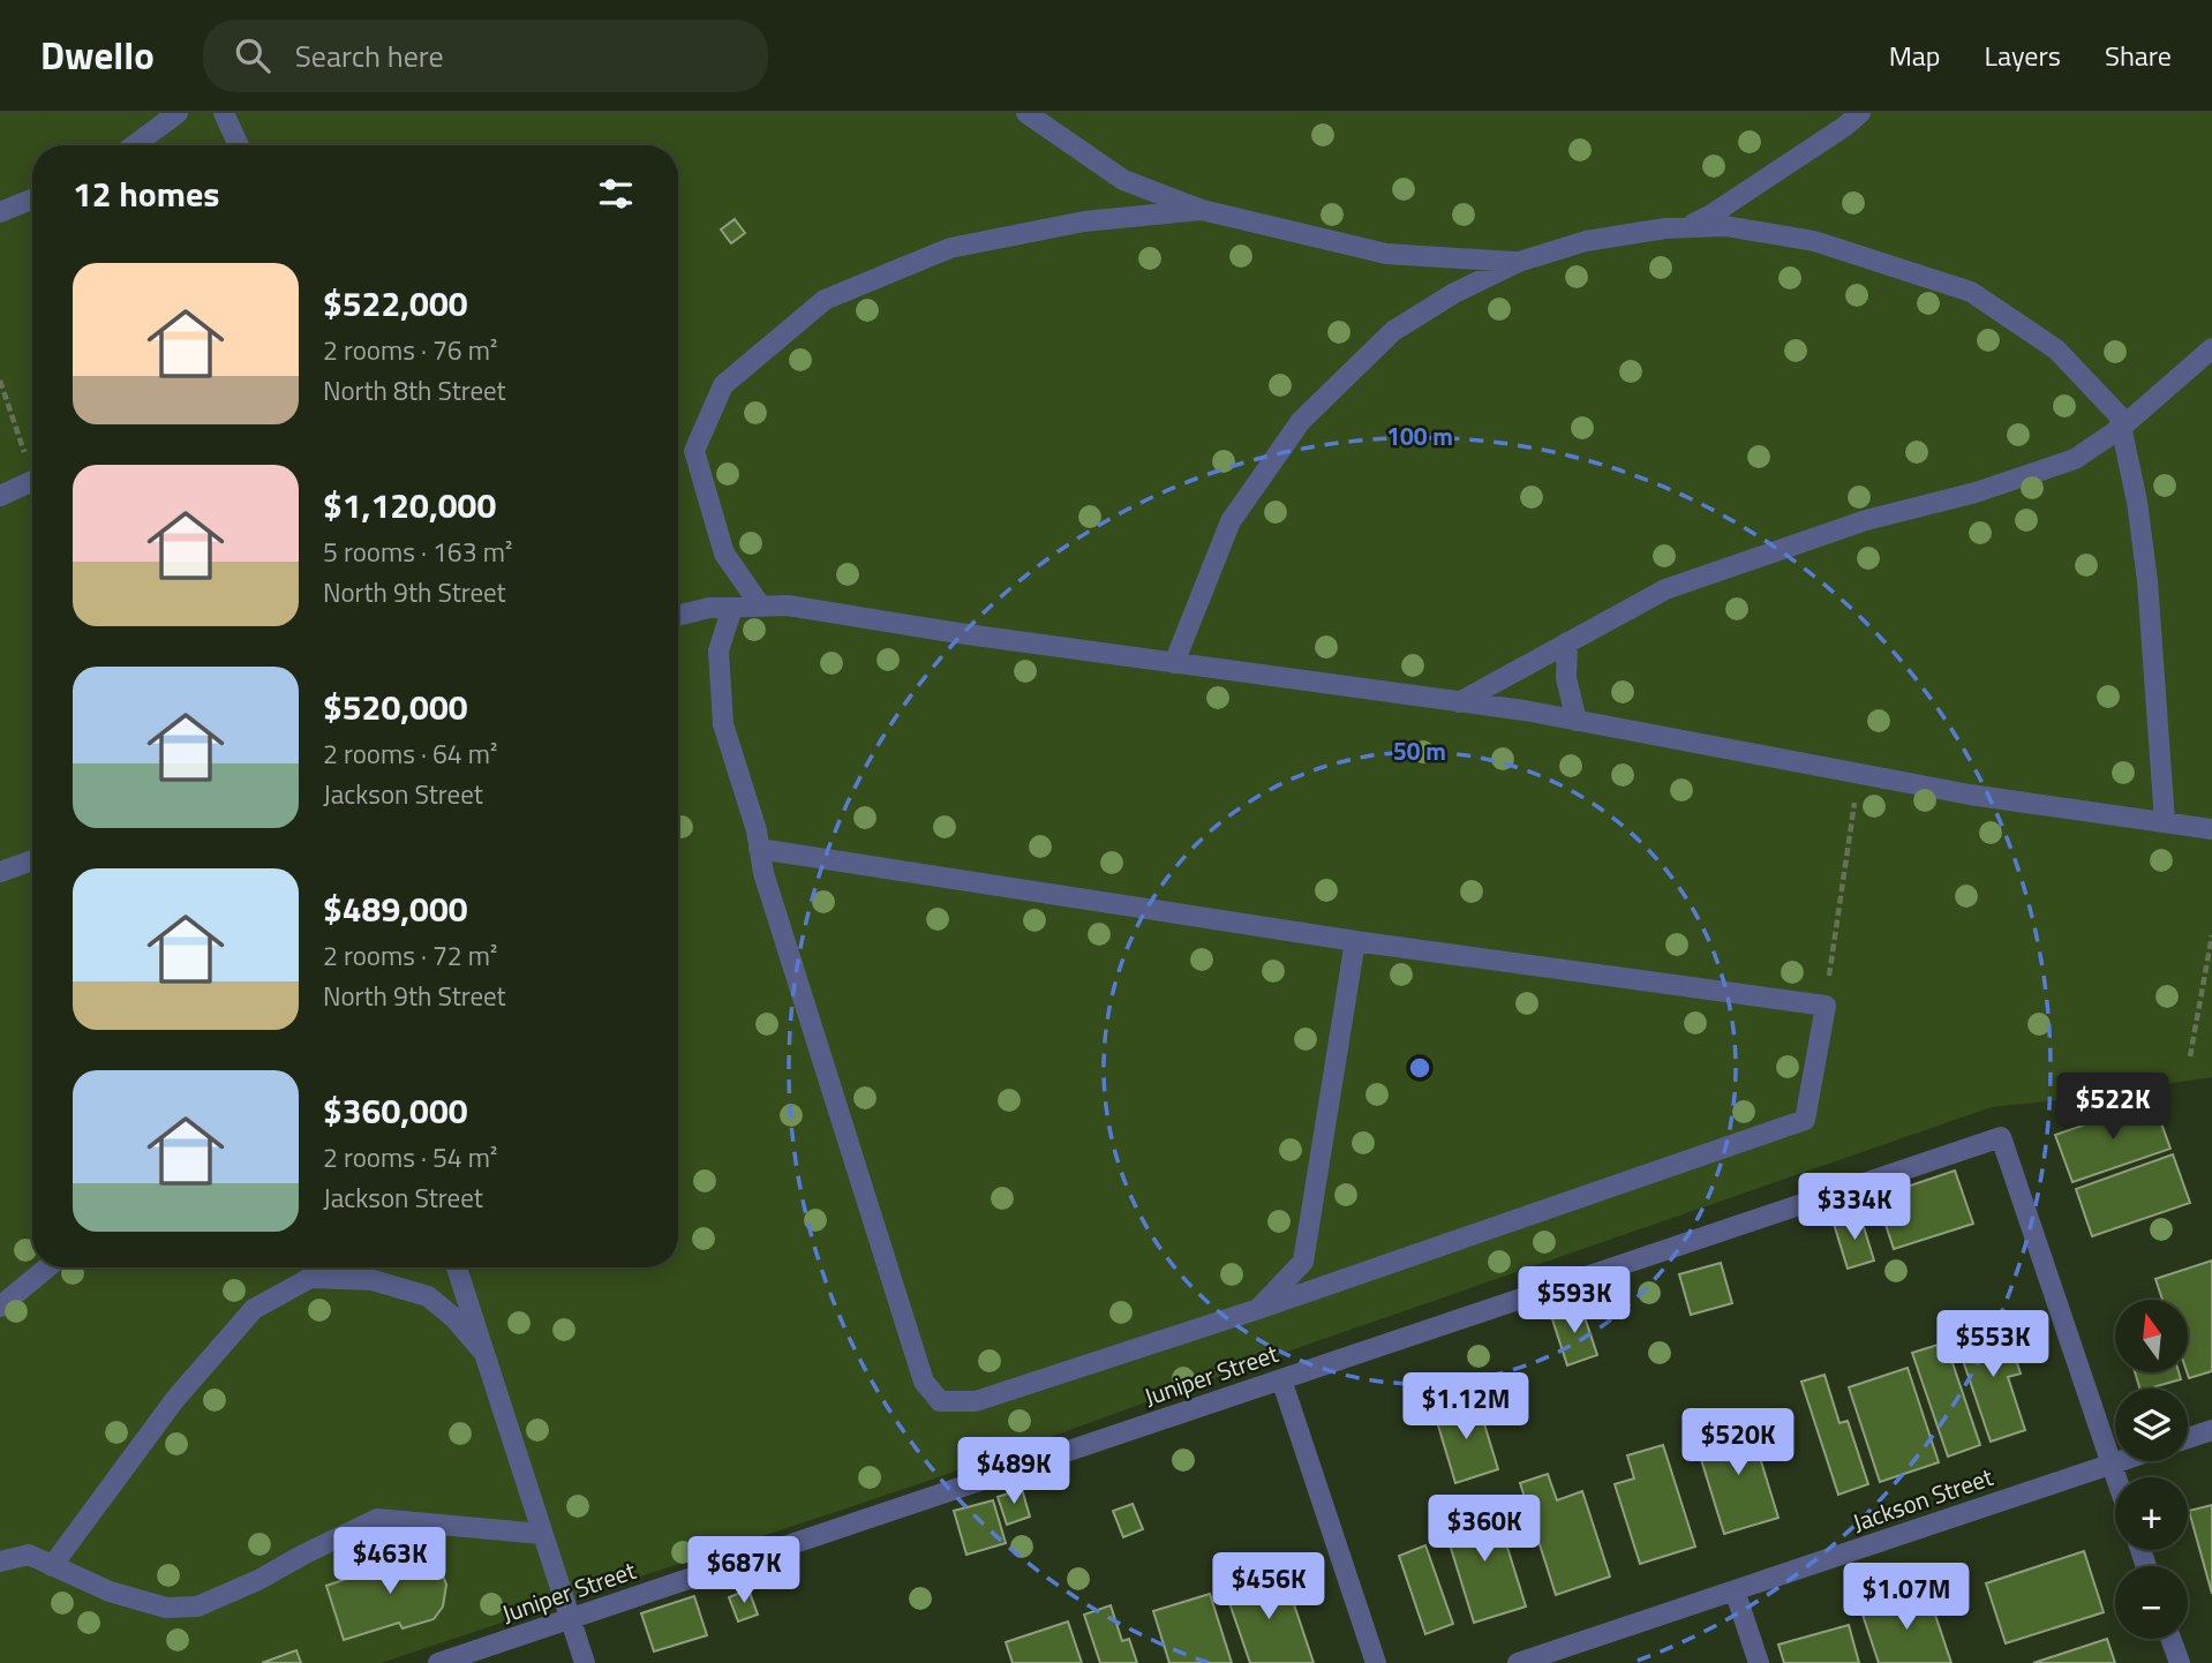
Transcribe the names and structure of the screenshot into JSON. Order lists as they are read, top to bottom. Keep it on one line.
{"streets":{"street":["Juniper Street","Jackson Street"]},"crossings":[["Juniper Street","Jackson Street"]],"north":"top","page":{"header":"Dwello","search":"Search here","nav":["Map","Layers","Share"],"heading":"12 homes","list":[{"name":"$522,000","note":"2 rooms · 76 m² · North 8th Street"},{"name":"$1,120,000","note":"5 rooms · 163 m² · North 9th Street"},{"name":"$520,000","note":"2 rooms · 64 m² · Jackson Street"},{"name":"$489,000","note":"2 rooms · 72 m² · North 9th Street"},{"name":"$360,000","note":"2 rooms · 54 m² · Jackson Street"}],"price":["$522K","$334K","$593K","$553K","$1.12M","$520K","$489K","$360K","$463K","$687K","$456K","$1.07M"],"map_buttons":["+","−"]},"rings":["100 m","50 m"]}
